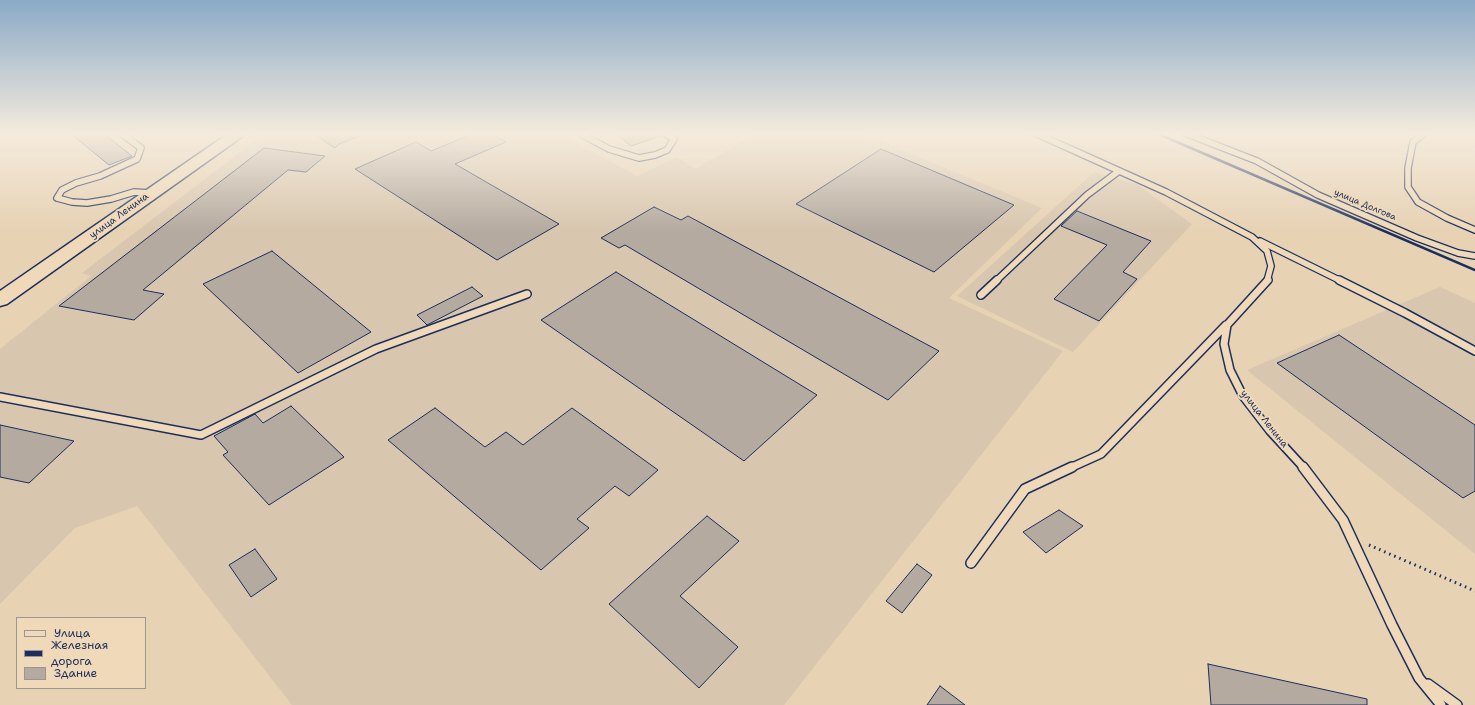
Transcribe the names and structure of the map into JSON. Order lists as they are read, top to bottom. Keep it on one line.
{"streets":{"main road":["улица Ленина"],"lane":["улица Долгова"]},"legend":["Улица","Железная дорога","Здание"]}
